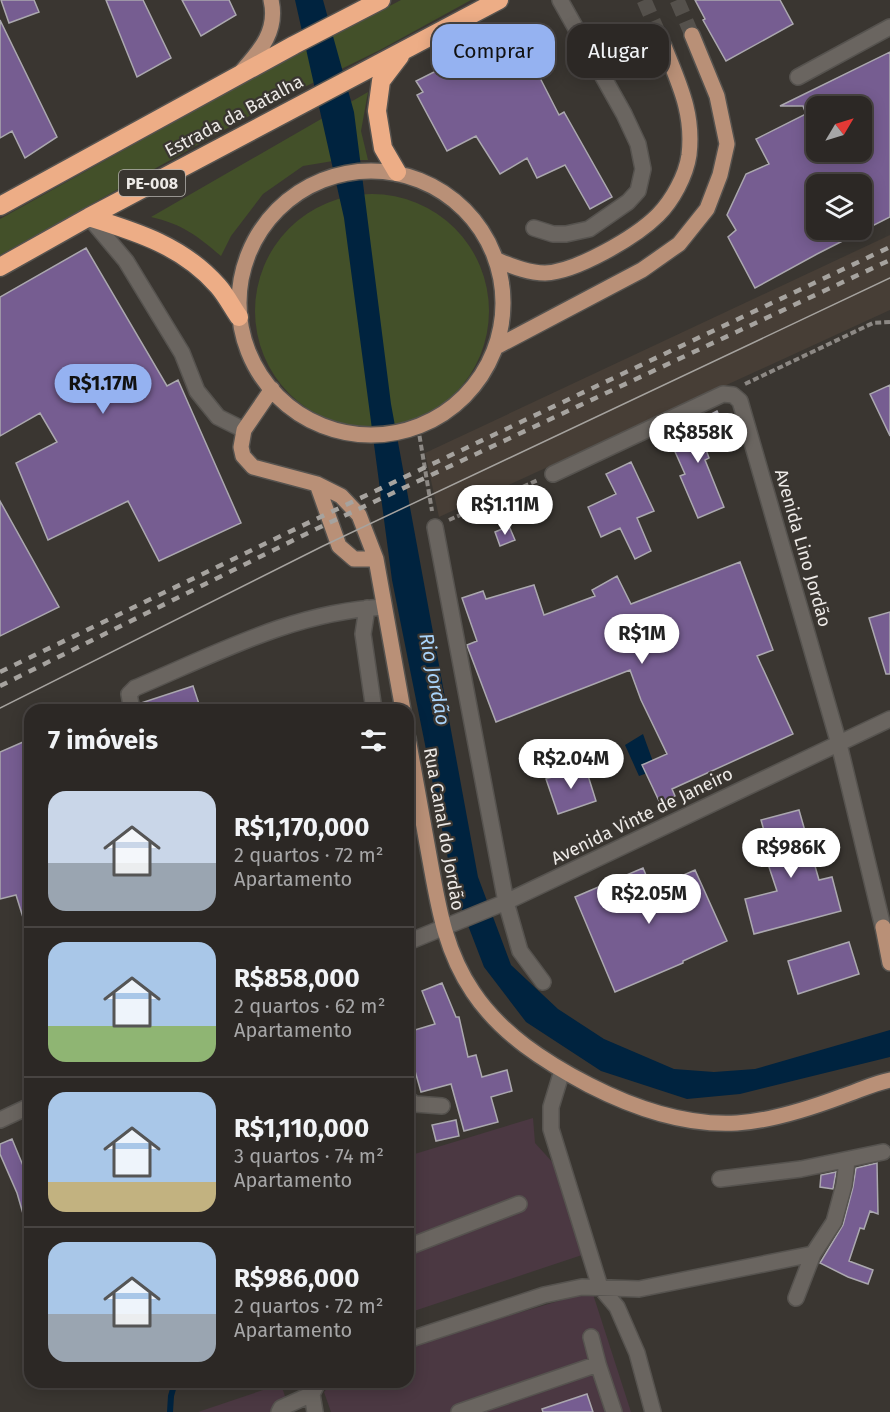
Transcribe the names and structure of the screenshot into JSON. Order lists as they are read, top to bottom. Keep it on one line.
{"streets":{"highway":["Estrada da Batalha","PE-008"],"main road":["Avenida Lino Jordão","Rua Canal do Jordão"],"street":["Avenida Vinte de Janeiro"]},"crossings":[["Estrada da Batalha","PE-008"],["Avenida Lino Jordão","Avenida Vinte de Janeiro"],["Avenida Vinte de Janeiro","Rua Canal do Jordão"]],"water":["Rio Jordão"],"north":"top right","page":{"chip":["Comprar","Alugar"],"price":["R$1.17M","R$858K","R$1.11M","R$1M","R$2.04M","R$986K","R$2.05M"],"heading":"7 imóveis","list":[{"name":"R$1,170,000","note":"2 quartos · 72 m² · Apartamento"},{"name":"R$858,000","note":"2 quartos · 62 m² · Apartamento"},{"name":"R$1,110,000","note":"3 quartos · 74 m² · Apartamento"},{"name":"R$986,000","note":"2 quartos · 72 m² · Apartamento"}]}}
